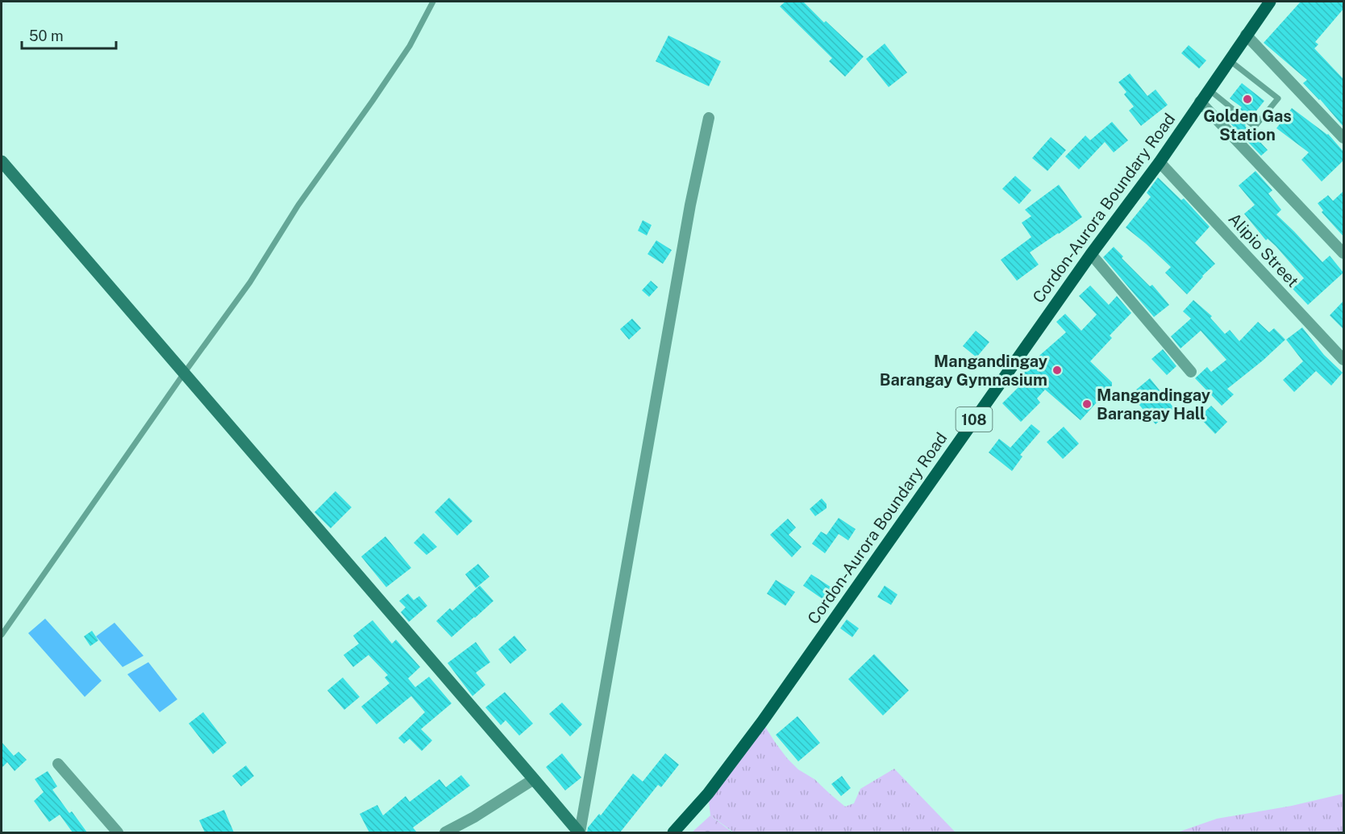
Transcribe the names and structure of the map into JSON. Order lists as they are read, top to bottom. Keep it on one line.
{"streets":{"main road":["Cordon-Aurora Boundary Road","108"],"street":["Alipio Street"]},"crossings":[["Cordon-Aurora Boundary Road","Alipio Street"]],"places":["Golden Gas Station","Mangandingay Barangay Gymnasium","Mangandingay Barangay Hall"],"scale_bar":"50 m"}
